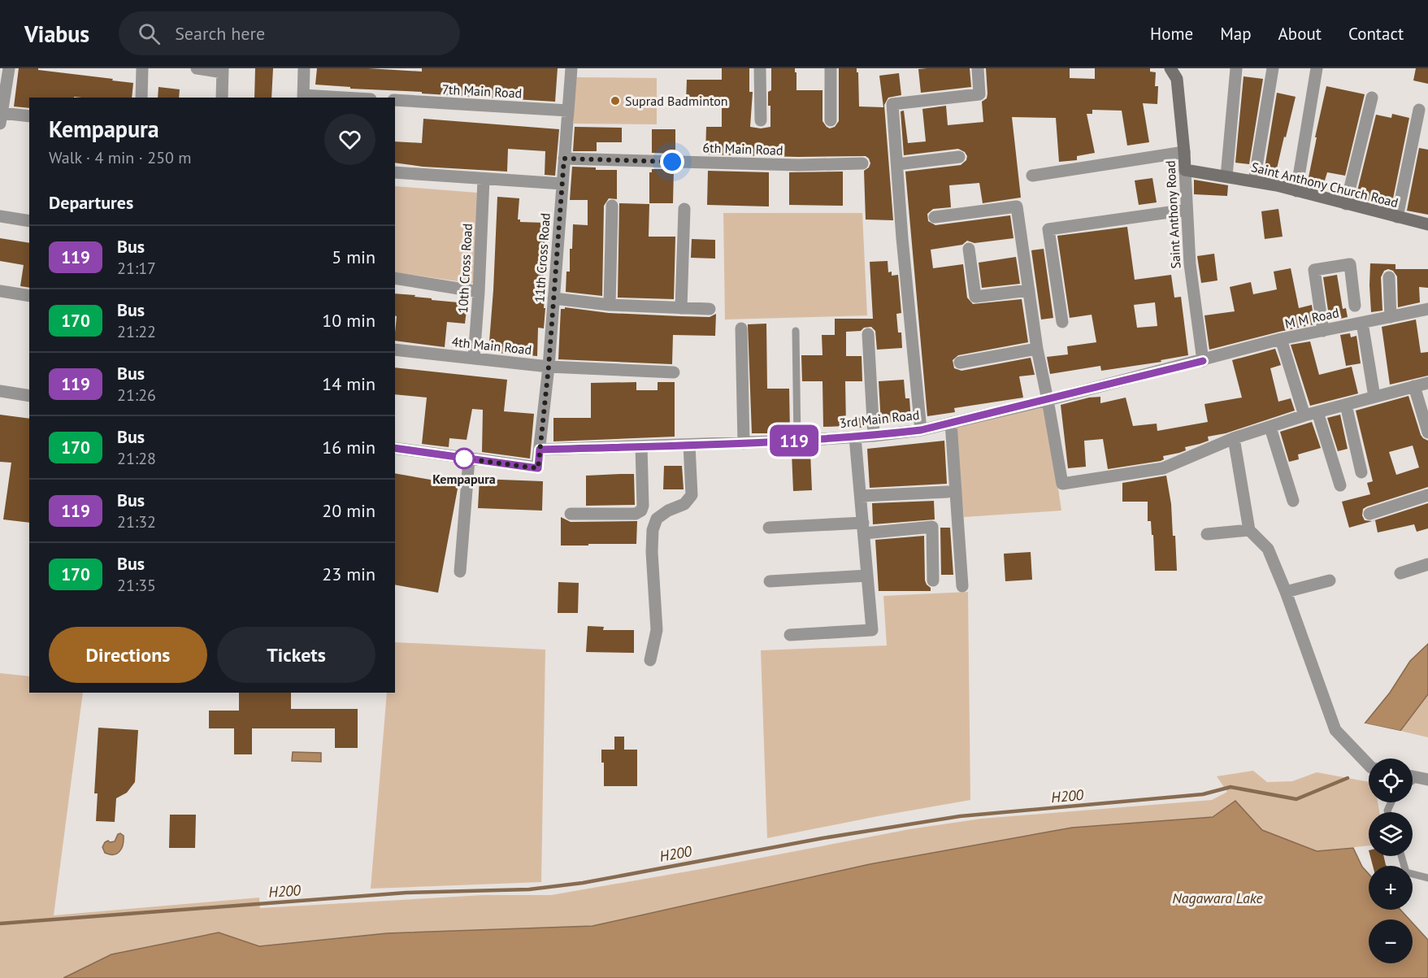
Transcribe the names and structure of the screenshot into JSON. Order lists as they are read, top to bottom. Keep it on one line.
{"streets":{"street":["7th Main Road","6th Main Road","Saint Anthony Church Road","Saint Anthony Road","11th Cross Road","10th Cross Road","M M Road","4th Main Road","3rd Main Road"]},"crossings":[["7th Main Road","11th Cross Road"],["6th Main Road","11th Cross Road"],["Saint Anthony Church Road","Saint Anthony Road"],["Saint Anthony Road","M M Road"],["Saint Anthony Road","3rd Main Road"],["11th Cross Road","4th Main Road"],["11th Cross Road","3rd Main Road"],["10th Cross Road","4th Main Road"],["M M Road","3rd Main Road"]],"water":["H200","Nagawara Lake"],"places":["Suprad Badminton","Kempapura"],"lines":["bus line 119"],"page":{"header":"Viabus","search":"Search here","nav":["Home","Map","About","Contact"],"on_map":"119","heading":[["Kempapura","Walk · 4 min · 250 m"],"Departures"],"list":[{"mark":"119","name":"Bus","note":"21:17","value":"5 min"},{"mark":"170","name":"Bus","note":"21:22","value":"10 min"},{"mark":"119","name":"Bus","note":"21:26","value":"14 min"},{"mark":"170","name":"Bus","note":"21:28","value":"16 min"},{"mark":"119","name":"Bus","note":"21:32","value":"20 min"},{"mark":"170","name":"Bus","note":"21:35","value":"23 min"}],"buttons":["Directions","Tickets"],"map_buttons":["+","−"]}}
